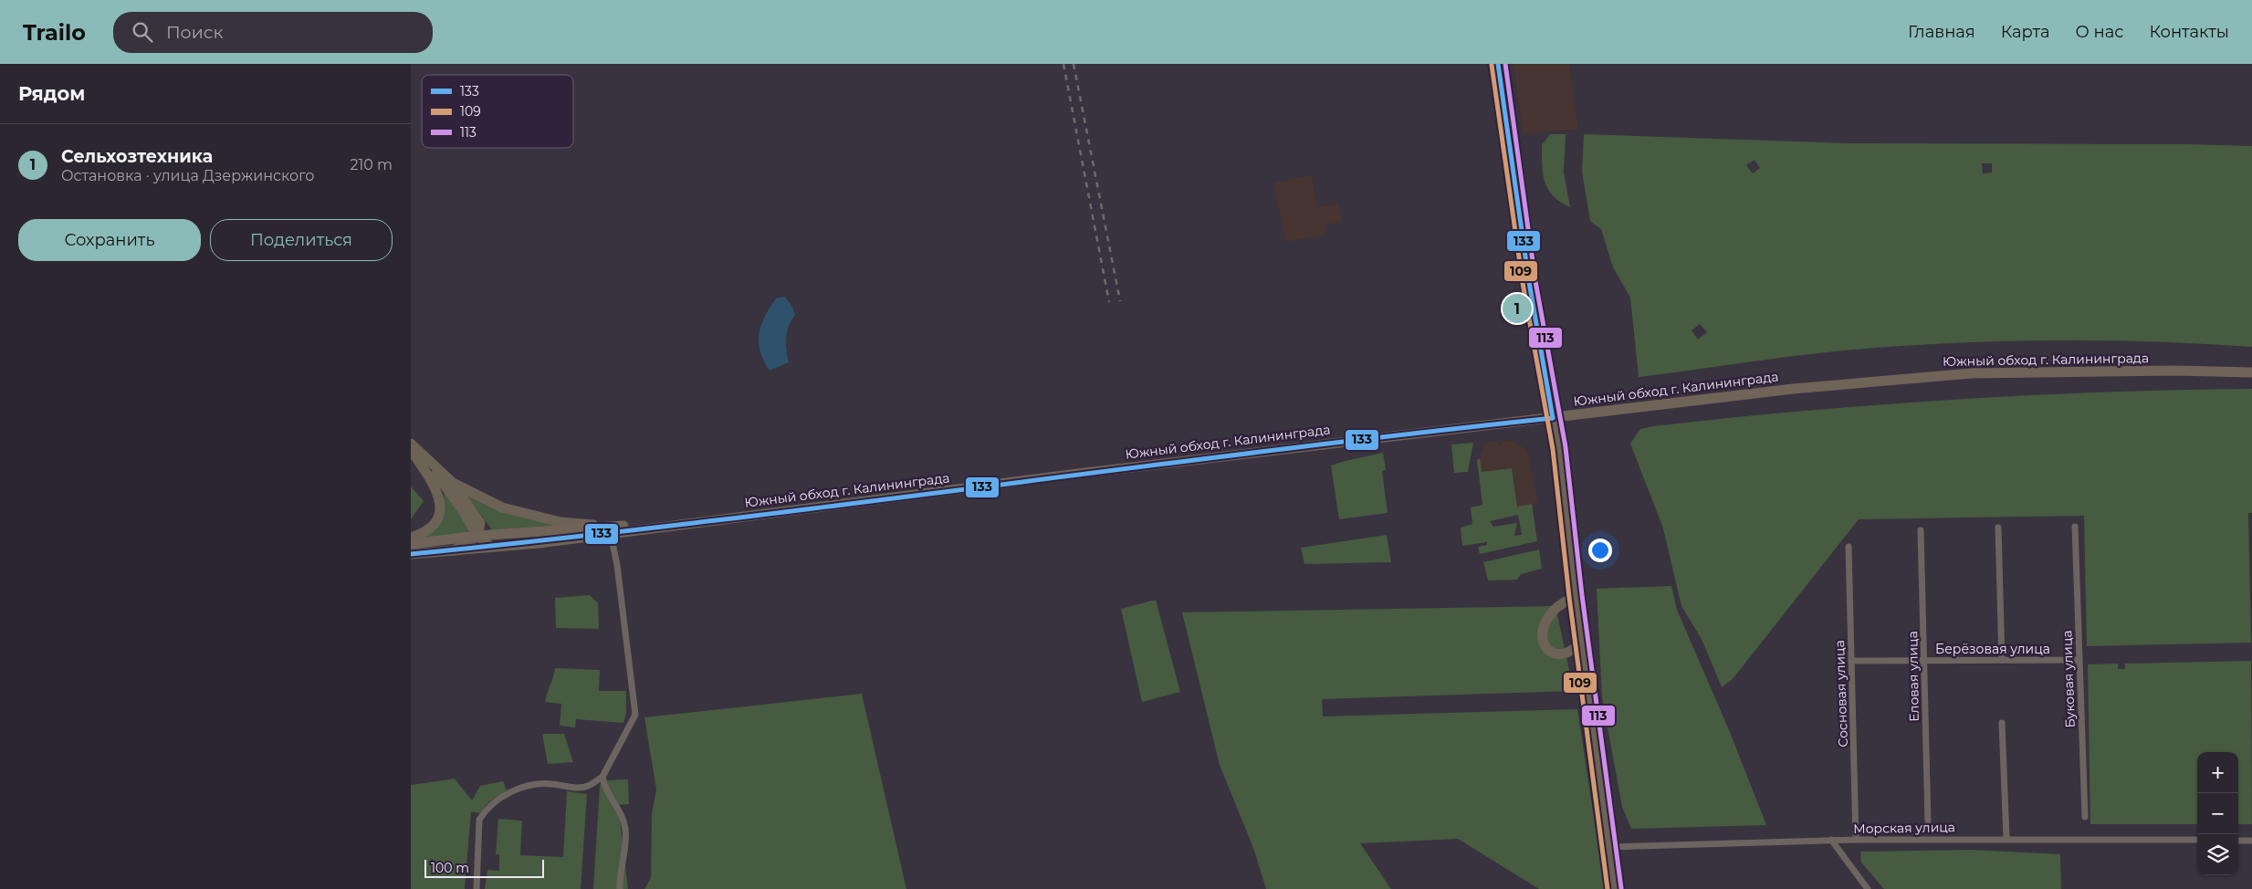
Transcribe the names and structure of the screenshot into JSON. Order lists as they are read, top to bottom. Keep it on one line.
{"streets":{"highway":["Южный обход г. Калининграда"],"street":["Берёзовая улица","Еловая улица","Буковая улица","Сосновая улица","Морская улица"]},"crossings":[["Берёзовая улица","Еловая улица"],["Берёзовая улица","Буковая улица"],["Берёзовая улица","Сосновая улица"],["Сосновая улица","Морская улица"]],"lines":["transit line 133","transit line 113","transit line 109"],"legend":["133","109","113"],"scale_bar":"100 m","page":{"header":"Trailo","search":"Поиск","nav":["Главная","Карта","О нас","Контакты"],"heading":"Рядом","list":[{"mark":"1","name":"Сельхозтехника","note":"Остановка · улица Дзержинского","value":"210 m"}],"buttons":["Сохранить","Поделиться"],"pins":"1","map_buttons":["+","−"],"scale":"100 m"}}
